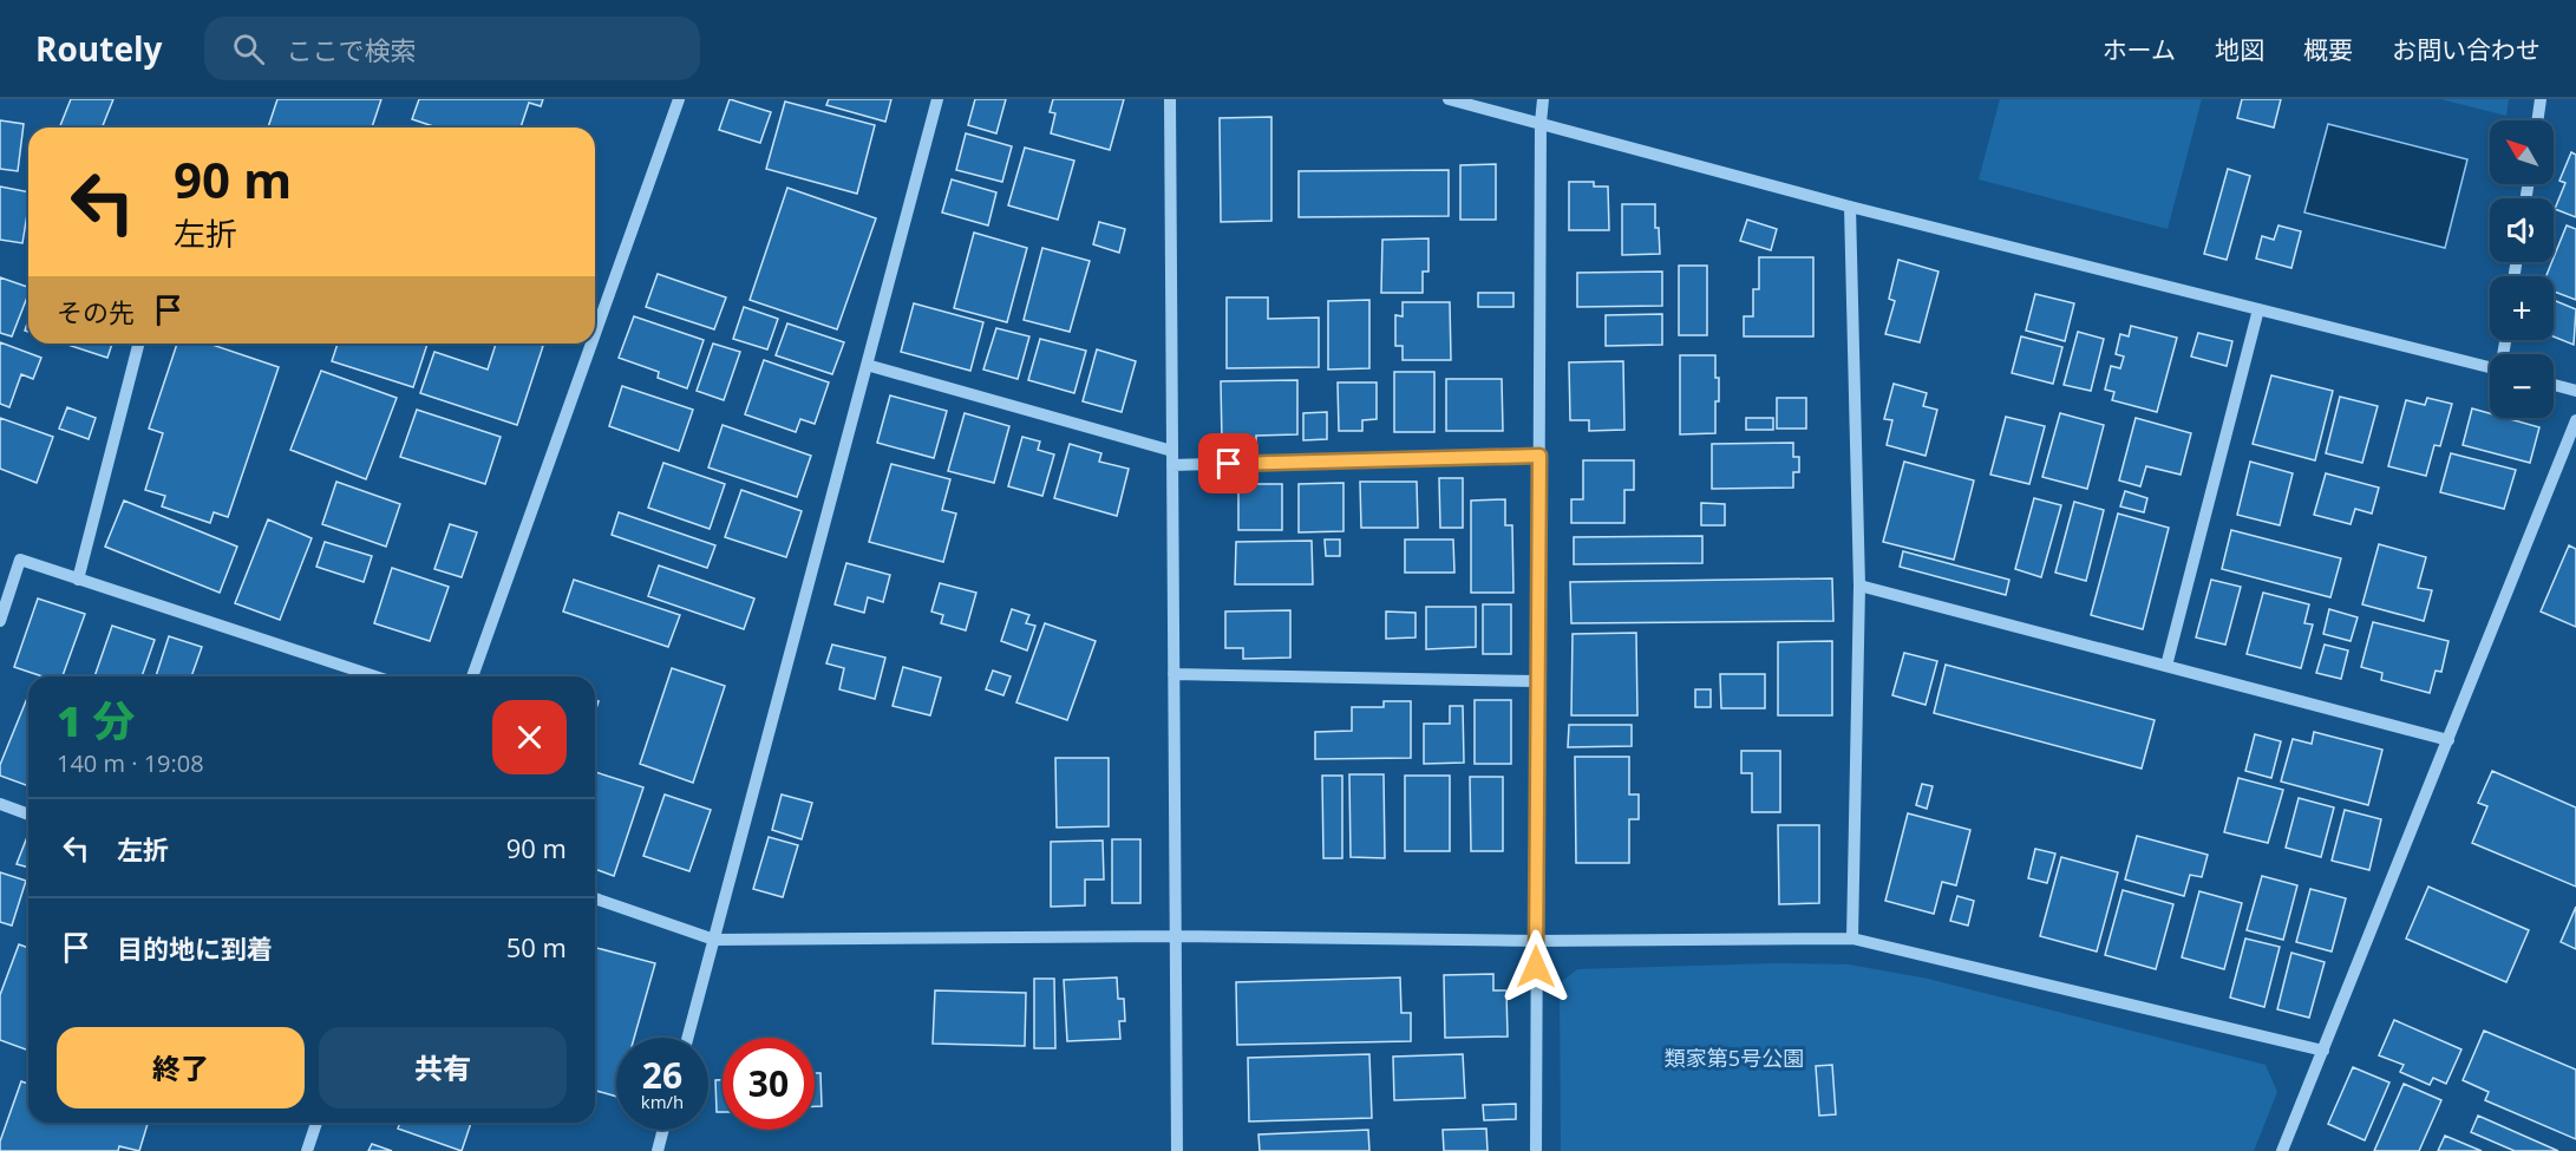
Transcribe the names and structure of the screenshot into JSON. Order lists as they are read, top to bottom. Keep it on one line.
{"parks":["類家第5号公園"],"north":"top left","page":{"header":"Routely","search":"ここで検索","nav":["ホーム","地図","概要","お問い合わせ"],"map_buttons":["+","−"],"turn":["90 m","左折"],"then":"その先","heading":["1 分","140 m · 19:08"],"list":[{"name":"左折","value":"90 m"},{"name":"目的地に到着","value":"50 m"}],"buttons":["終了","共有"],"speed":"26 km/h","limit":"30"}}
